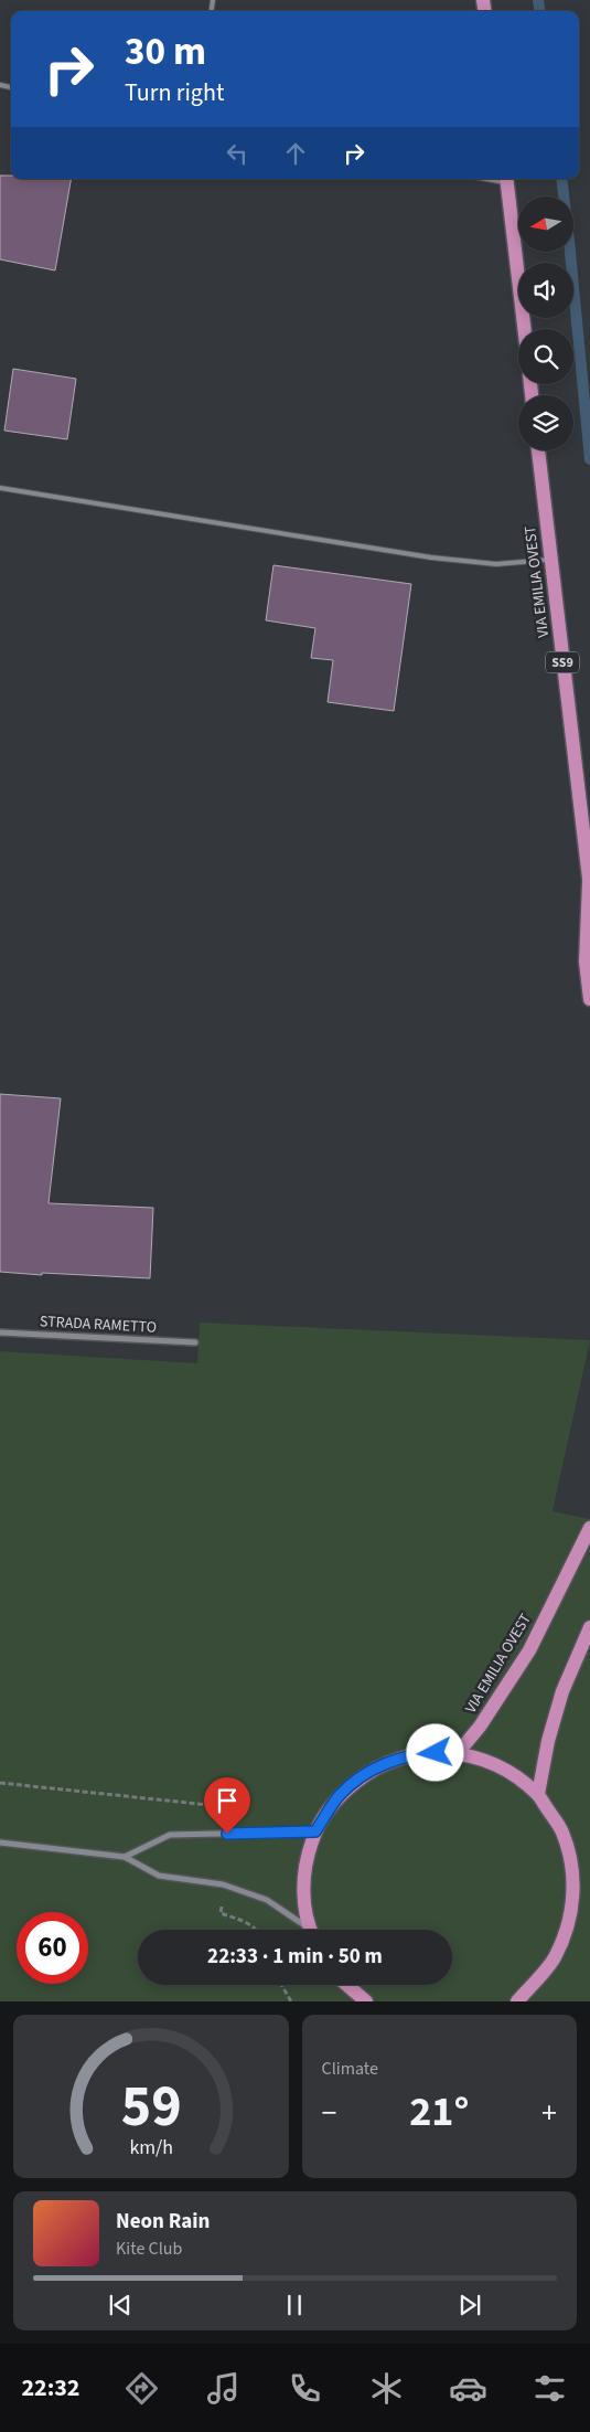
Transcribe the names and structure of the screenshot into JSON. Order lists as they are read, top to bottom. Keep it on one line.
{"streets":{"main road":["VIA EMILIA OVEST","SS9"],"street":["STRADA RAMETTO"]},"north":"left","page":{"turn":["30 m","Turn right"],"limit":"60","trip":"22:33 · 1 min · 50 m","tile":"Climate","heat":["−","21°","+"],"song":["Neon Rain","Kite Club"],"tabs":"22:32","gauge":["59","km/h"]}}
